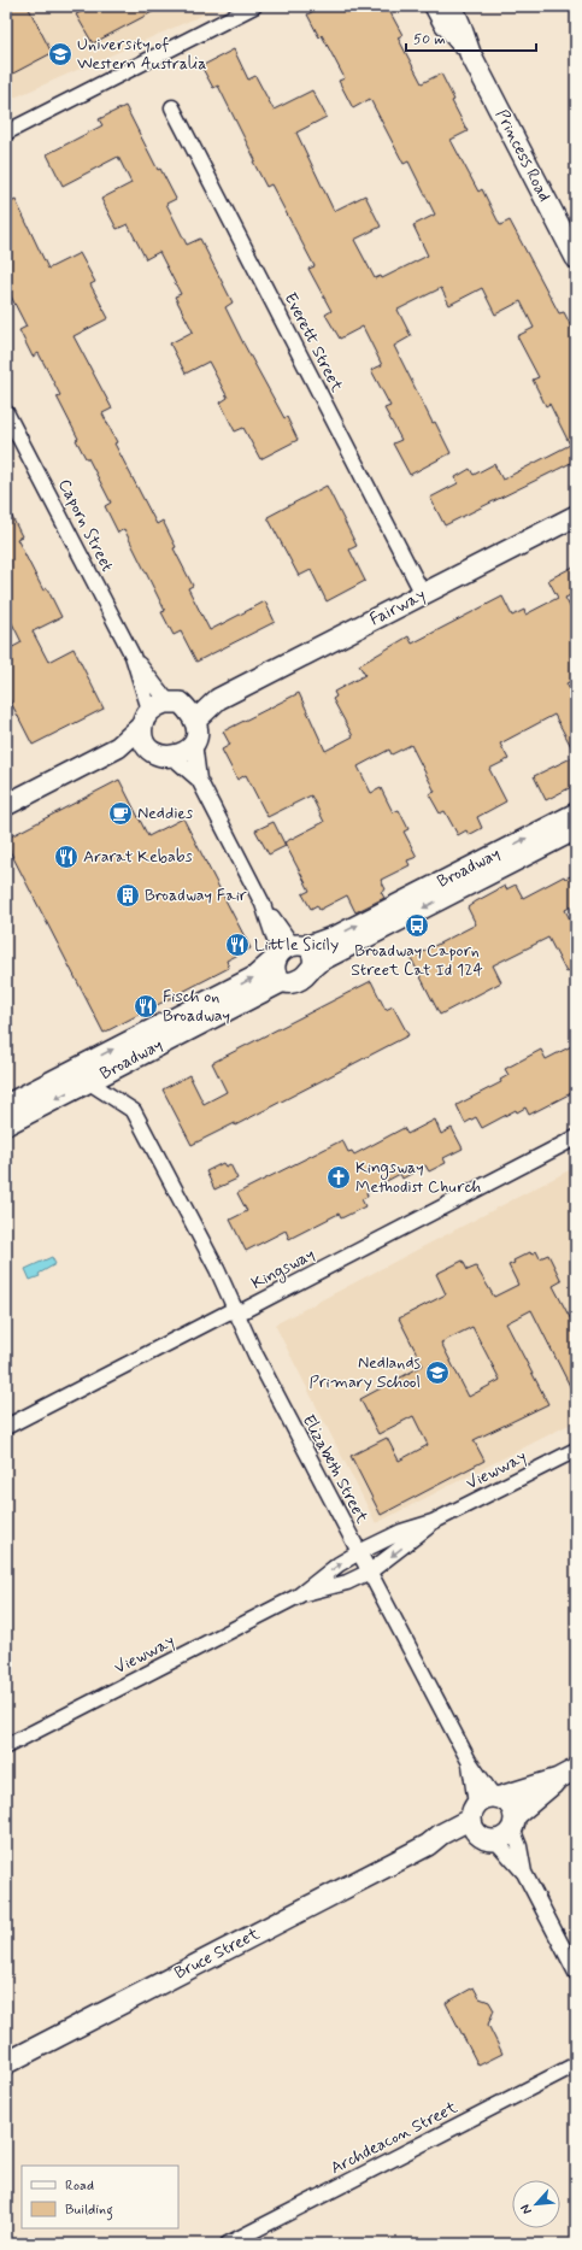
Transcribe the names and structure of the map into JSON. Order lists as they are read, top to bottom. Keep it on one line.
{"streets":{"main road":["Princess Road","Fairway","Broadway","Bruce Street"],"street":["Everett Street","Caporn Street","Kingsway","Elizabeth Street","Viewway","Archdeacon Street"]},"crossings":[["Everett Street","Fairway"],["Caporn Street","Fairway"],["Broadway","Elizabeth Street"],["Kingsway","Elizabeth Street"],["Elizabeth Street","Viewway"],["Elizabeth Street","Bruce Street"]],"places":{"school or university":["University of Western Australia","Nedlands Primary School"],"cafe":["Neddies"],"restaurant":["Ararat Kebabs","Little Sicily","Fisch on Broadway"],"building":["Broadway Fair"],"bus stop":["Broadway Caporn Street Cat Id 124"],"church":["Kingsway Methodist Church"]},"legend":["Road","Building"],"scale_bar":"50 m","north":"bottom left"}
